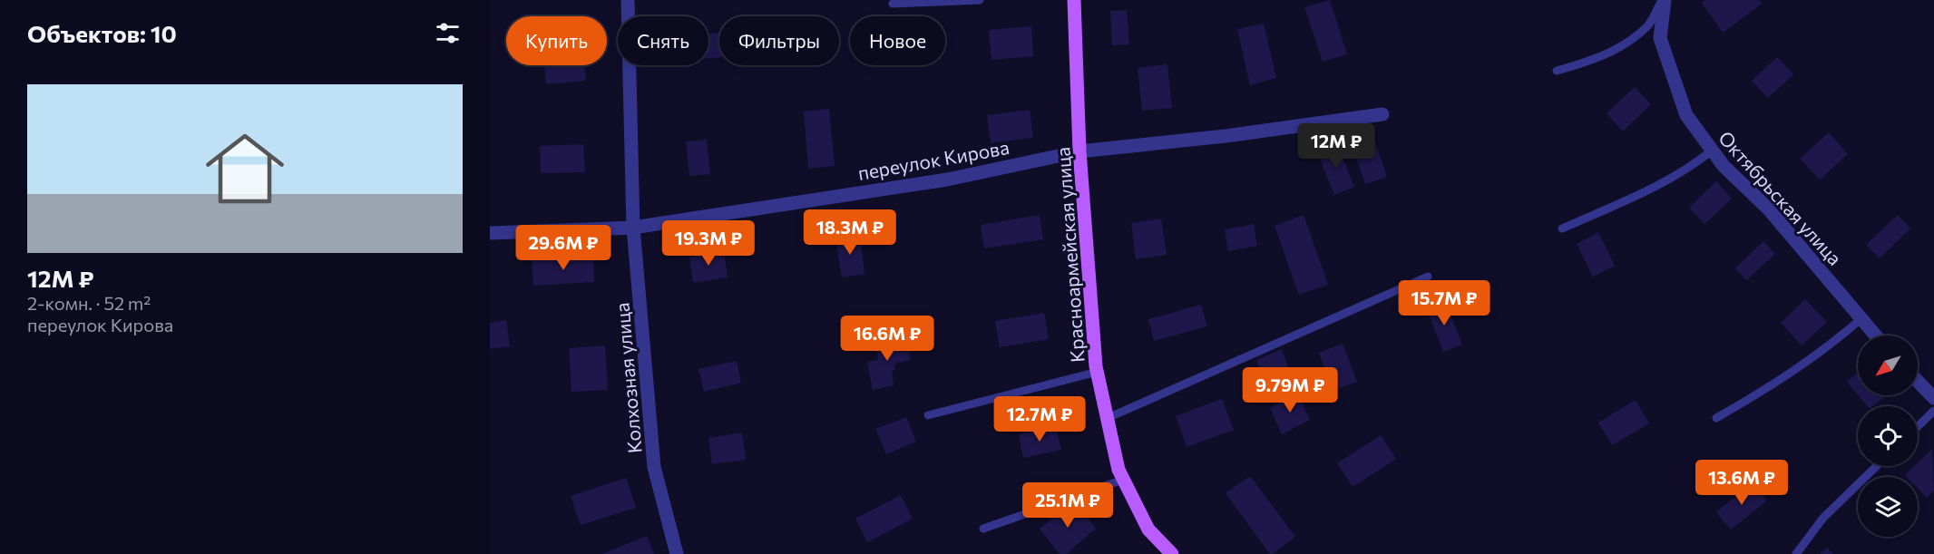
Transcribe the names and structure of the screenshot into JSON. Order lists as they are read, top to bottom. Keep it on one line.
{"streets":{"main road":["Красноармейская улица"],"street":["переулок Кирова","Октябрьская улица","Колхозная улица"]},"crossings":[["переулок Кирова","Красноармейская улица"],["переулок Кирова","Колхозная улица"]],"north":"bottom left","page":{"heading":"Объектов: 10","chip":["Купить","Снять","Фильтры","Новое"],"list":[{"name":"12M ₽","note":"2-комн. · 52 m² · переулок Кирова"}],"price":["12M ₽","18.3M ₽","19.3M ₽","29.6M ₽","15.7M ₽","16.6M ₽","9.79M ₽","12.7M ₽","13.6M ₽","25.1M ₽"]}}
